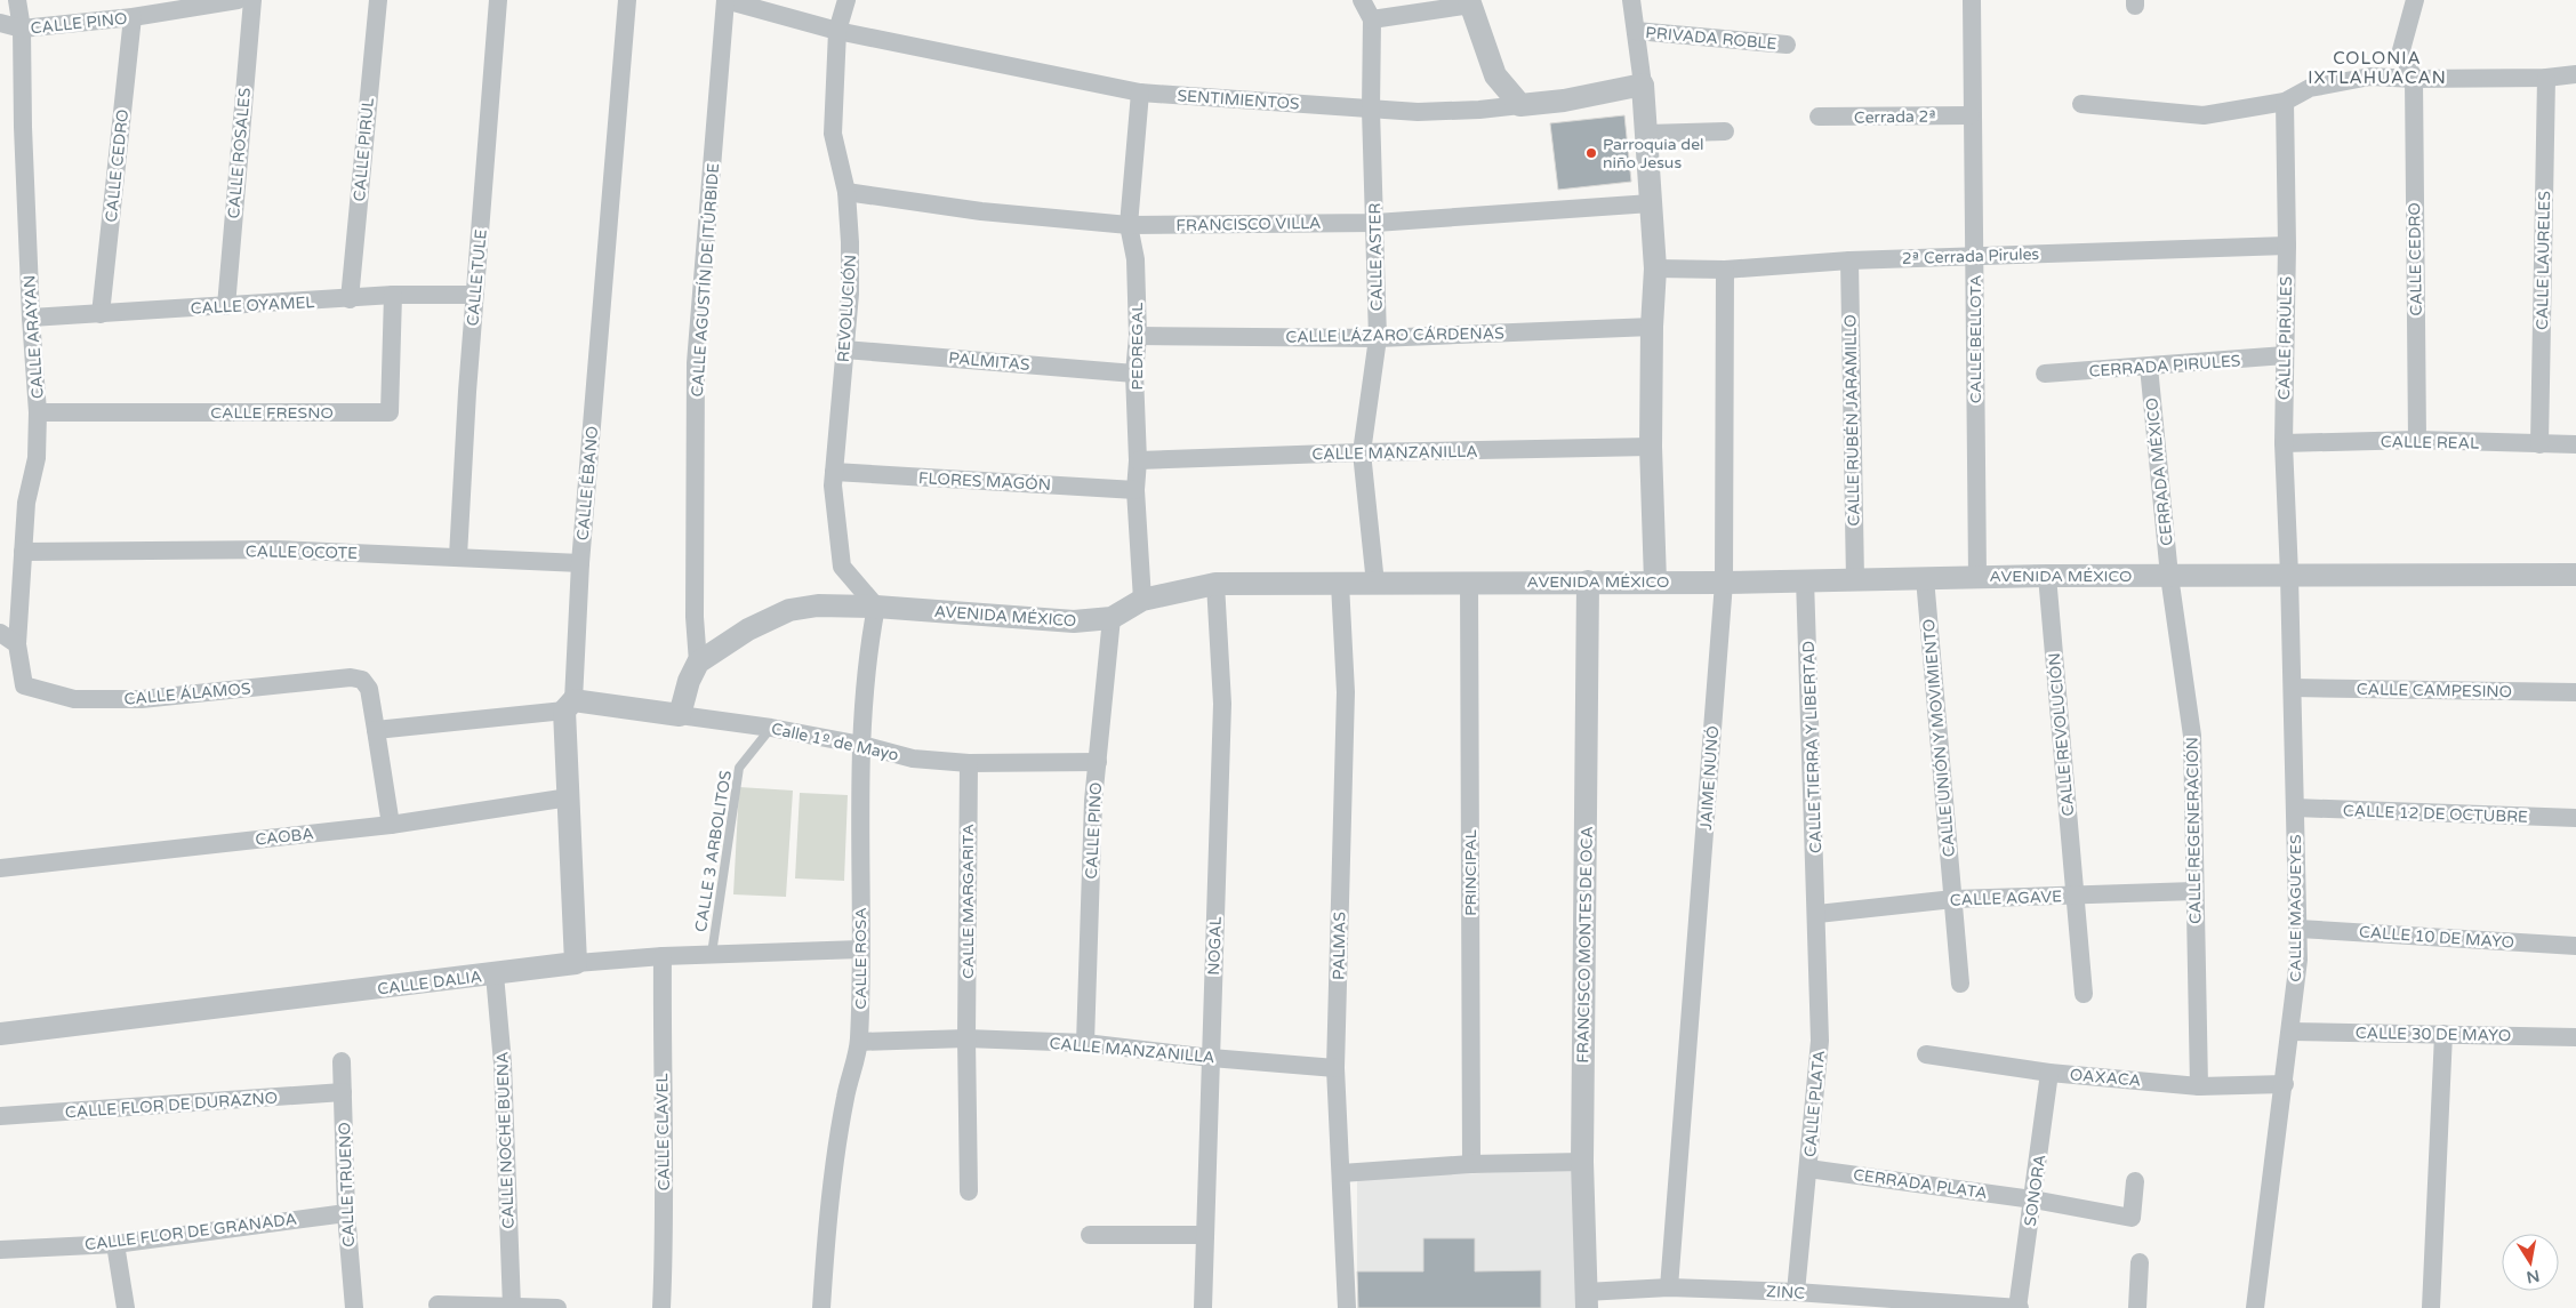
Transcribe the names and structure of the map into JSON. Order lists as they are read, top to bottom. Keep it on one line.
{"streets":{"street":["CALLE PINO","PRIVADA ROBLE","SENTIMIENTOS","Cerrada 2ª","CALLE PIRUL","CALLE ROSALES","CALLE CEDRO","FRANCISCO VILLA","2ª Cerrada Pirules","CALLE ASTER","CALLE LAURELES","CALLE TULE","CALLE AGUSTÍN DE ITÚRBIDE","CALLE OYAMEL","REVOLUCIÓN","CALLE LÁZARO CÁRDENAS","CALLE ARAYAN","CALLE PIRULES","CALLE BELLOTA","PEDREGAL","PALMITAS","CERRADA PIRULES","CALLE FRESNO","CALLE RUBÉN JARAMILLO","CALLE REAL","CALLE MANZANILLA","CERRADA MÉXICO","FLORES MAGÓN","CALLE ÉBANO","CALLE OCOTE","AVENIDA MÉXICO","CALLE CAMPESINO","CALLE ÁLAMOS","CALLE REVOLUCIÓN","CALLE UNIÓN Y MOVIMIENTO","Calle 1º de Mayo","CALLE TIERRA Y LIBERTAD","JAIME NUNÓ","CALLE 12 DE OCTUBRE","CALLE REGENERACIÓN","CAOBA","PRINCIPAL","CALLE AGAVE","CALLE MARGARITA","CALLE MAGUEYES","CALLE 10 DE MAYO","FRANCISCO MONTES DE OCA","NOGAL","PALMAS","CALLE ROSA","CALLE DALIA","CALLE 30 DE MAYO","OAXACA","CALLE PLATA","CALLE FLOR DE DURAZNO","CALLE CLAVEL","CALLE NOCHE BUENA","CERRADA PLATA","CALLE TRUENO","SONORA","CALLE FLOR DE GRANADA","ZINC"],"lane":["CALLE 3 ARBOLITOS"]},"crossings":[["CALLE PINO","CALLE CEDRO"],["CALLE PINO","CALLE ARAYAN"],["CALLE PINO","CALLE MANZANILLA"],["CALLE PINO","AVENIDA MÉXICO"],["CALLE PINO","Calle 1º de Mayo"],["SENTIMIENTOS","CALLE ASTER"],["SENTIMIENTOS","REVOLUCIÓN"],["SENTIMIENTOS","PEDREGAL"],["Cerrada 2ª","CALLE BELLOTA"],["CALLE PIRUL","CALLE OYAMEL"],["CALLE ROSALES","CALLE OYAMEL"],["CALLE CEDRO","CALLE OYAMEL"],["CALLE CEDRO","CALLE REAL"],["FRANCISCO VILLA","CALLE ASTER"],["FRANCISCO VILLA","REVOLUCIÓN"],["FRANCISCO VILLA","PEDREGAL"],["2ª Cerrada Pirules","CALLE PIRULES"],["2ª Cerrada Pirules","CALLE BELLOTA"],["2ª Cerrada Pirules","CALLE RUBÉN JARAMILLO"],["2ª Cerrada Pirules","JAIME NUNÓ"],["CALLE ASTER","CALLE LÁZARO CÁRDENAS"],["CALLE ASTER","CALLE MANZANILLA"],["CALLE ASTER","AVENIDA MÉXICO"],["CALLE LAURELES","CALLE REAL"],["CALLE TULE","CALLE OYAMEL"],["CALLE TULE","CALLE OCOTE"],["CALLE AGUSTÍN DE ITÚRBIDE","AVENIDA MÉXICO"],["CALLE OYAMEL","CALLE ARAYAN"],["CALLE OYAMEL","CALLE FRESNO"],["REVOLUCIÓN","PALMITAS"],["REVOLUCIÓN","FLORES MAGÓN"],["REVOLUCIÓN","AVENIDA MÉXICO"],["REVOLUCIÓN","CALLE ROSA"],["CALLE LÁZARO CÁRDENAS","PEDREGAL"],["CALLE ARAYAN","CALLE FRESNO"],["CALLE ARAYAN","CALLE OCOTE"],["CALLE ARAYAN","CALLE ÁLAMOS"],["CALLE PIRULES","CERRADA PIRULES"],["CALLE PIRULES","CALLE REAL"],["CALLE PIRULES","AVENIDA MÉXICO"],["CALLE PIRULES","CALLE MAGUEYES"],["CALLE BELLOTA","AVENIDA MÉXICO"],["PEDREGAL","PALMITAS"],["PEDREGAL","CALLE MANZANILLA"],["PEDREGAL","FLORES MAGÓN"],["PEDREGAL","AVENIDA MÉXICO"],["CERRADA PIRULES","CERRADA MÉXICO"],["CALLE RUBÉN JARAMILLO","AVENIDA MÉXICO"],["CALLE MANZANILLA","CALLE MARGARITA"],["CALLE MANZANILLA","NOGAL"],["CALLE MANZANILLA","PALMAS"],["CALLE MANZANILLA","CALLE ROSA"],["CERRADA MÉXICO","AVENIDA MÉXICO"],["CERRADA MÉXICO","CALLE REGENERACIÓN"],["CALLE ÉBANO","CALLE OCOTE"],["CALLE ÉBANO","Calle 1º de Mayo"],["CALLE ÉBANO","CAOBA"],["CALLE ÉBANO","CALLE DALIA"],["AVENIDA MÉXICO","CALLE REVOLUCIÓN"],["AVENIDA MÉXICO","CALLE UNIÓN Y MOVIMIENTO"],["AVENIDA MÉXICO","CALLE TIERRA Y LIBERTAD"],["AVENIDA MÉXICO","JAIME NUNÓ"],["AVENIDA MÉXICO","CALLE REGENERACIÓN"],["AVENIDA MÉXICO","PRINCIPAL"],["AVENIDA MÉXICO","CALLE MAGUEYES"],["AVENIDA MÉXICO","FRANCISCO MONTES DE OCA"],["AVENIDA MÉXICO","NOGAL"],["AVENIDA MÉXICO","PALMAS"],["AVENIDA MÉXICO","CALLE ROSA"],["CALLE CAMPESINO","CALLE MAGUEYES"],["CALLE ÁLAMOS","CAOBA"],["CALLE REVOLUCIÓN","CALLE AGAVE"],["CALLE UNIÓN Y MOVIMIENTO","CALLE AGAVE"],["Calle 1º de Mayo","CALLE 3 ARBOLITOS"],["Calle 1º de Mayo","CALLE MARGARITA"],["Calle 1º de Mayo","CALLE ROSA"],["CALLE TIERRA Y LIBERTAD","CALLE AGAVE"],["CALLE TIERRA Y LIBERTAD","CALLE PLATA"],["JAIME NUNÓ","ZINC"],["CALLE 12 DE OCTUBRE","CALLE MAGUEYES"],["CALLE REGENERACIÓN","CALLE AGAVE"],["CALLE REGENERACIÓN","OAXACA"],["CALLE 3 ARBOLITOS","CALLE DALIA"],["CALLE AGAVE","CALLE PLATA"],["CALLE MAGUEYES","CALLE 10 DE MAYO"],["CALLE MAGUEYES","CALLE 30 DE MAYO"],["CALLE MAGUEYES","OAXACA"],["FRANCISCO MONTES DE OCA","ZINC"],["CALLE ROSA","CALLE DALIA"],["CALLE DALIA","CALLE CLAVEL"],["CALLE DALIA","CALLE NOCHE BUENA"],["OAXACA","SONORA"],["CALLE PLATA","CERRADA PLATA"],["CALLE PLATA","ZINC"],["CALLE FLOR DE DURAZNO","CALLE TRUENO"],["CERRADA PLATA","SONORA"],["CALLE TRUENO","CALLE FLOR DE GRANADA"],["SONORA","ZINC"]],"districts":["COLONIA IXTLAHUACAN"],"places":["Parroquia del niño Jesus"],"north":"bottom"}
